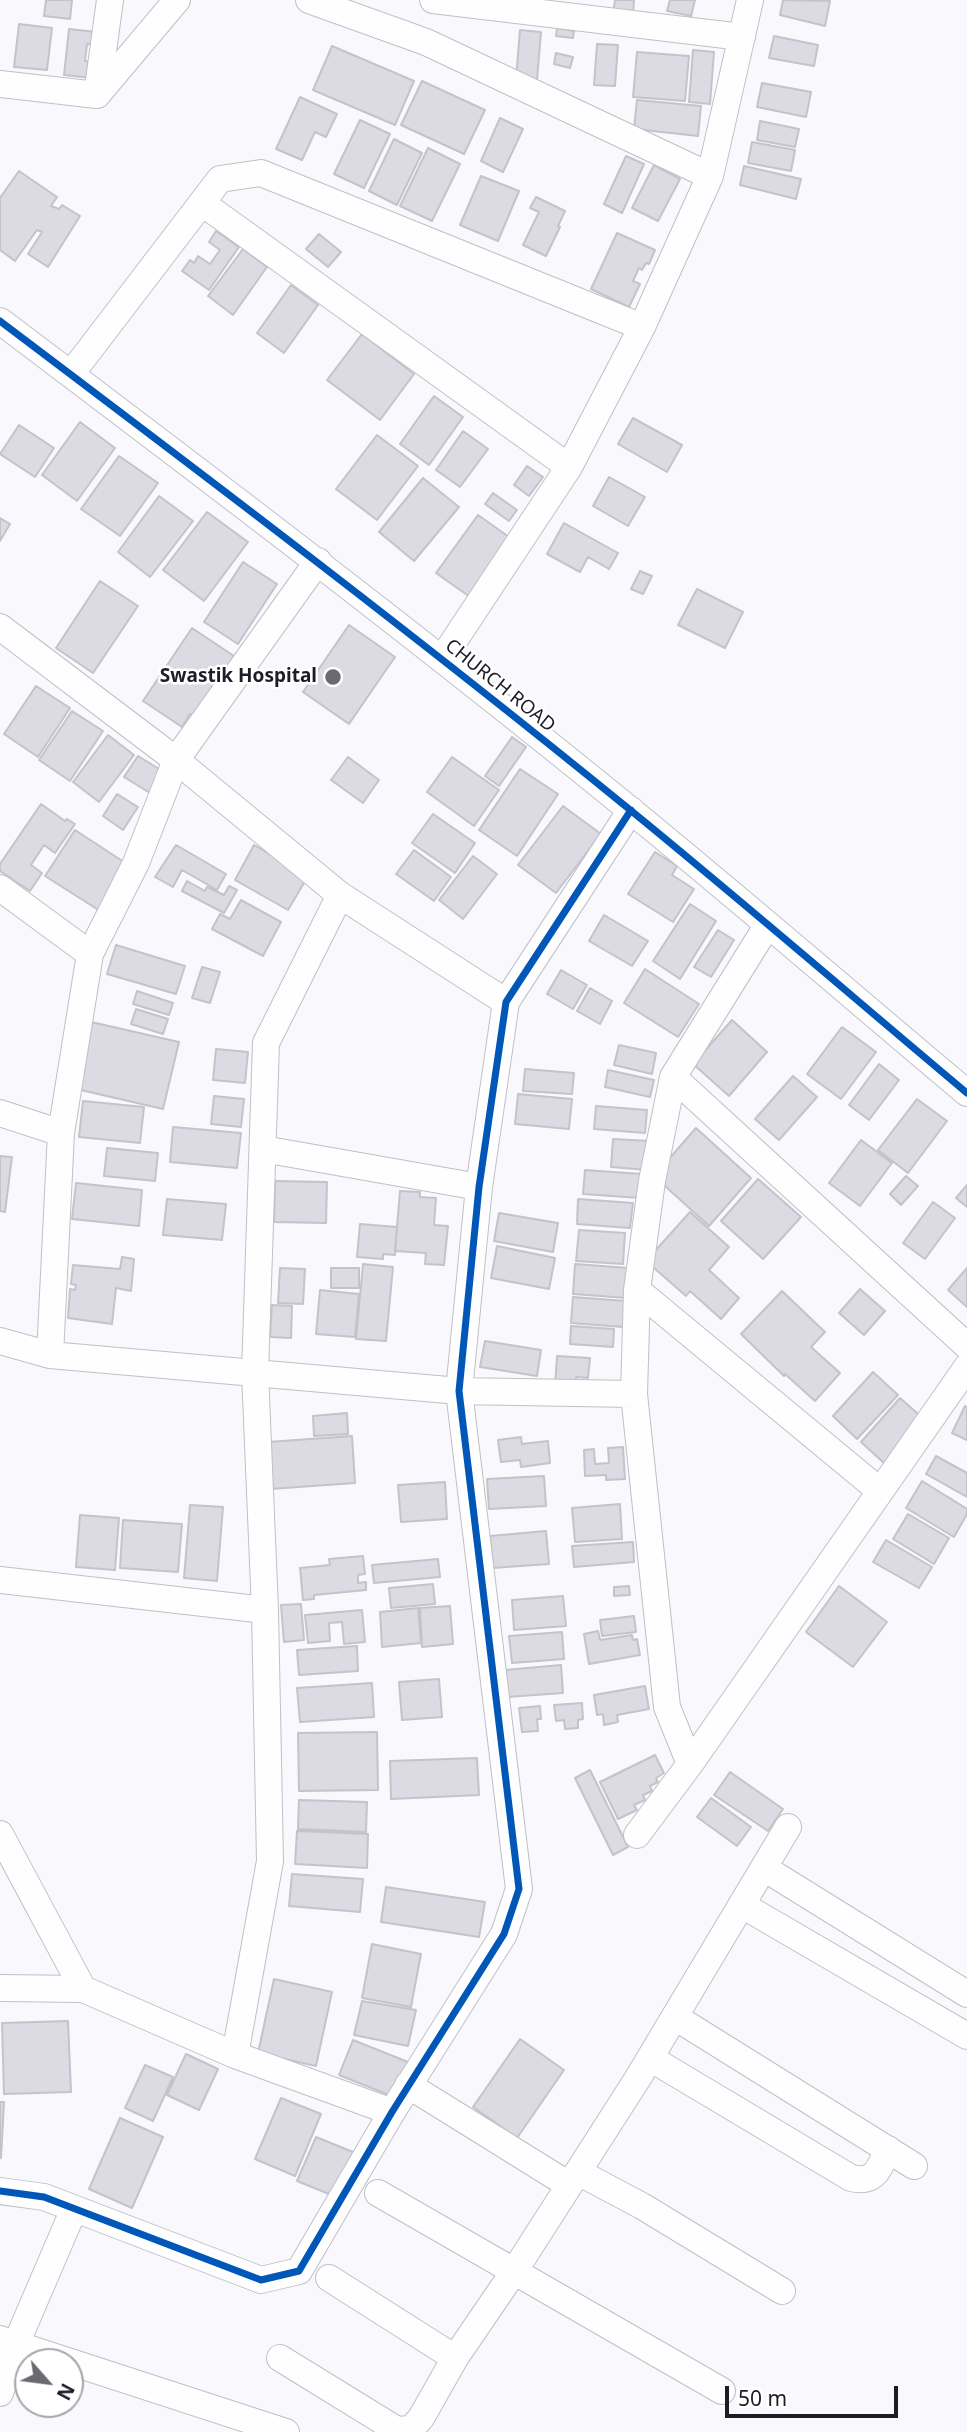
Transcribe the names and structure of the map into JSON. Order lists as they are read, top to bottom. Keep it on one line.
{"streets":{"street":["CHURCH ROAD"]},"places":["Swastik Hospital"],"scale_bar":"50 m","north":"bottom right"}
